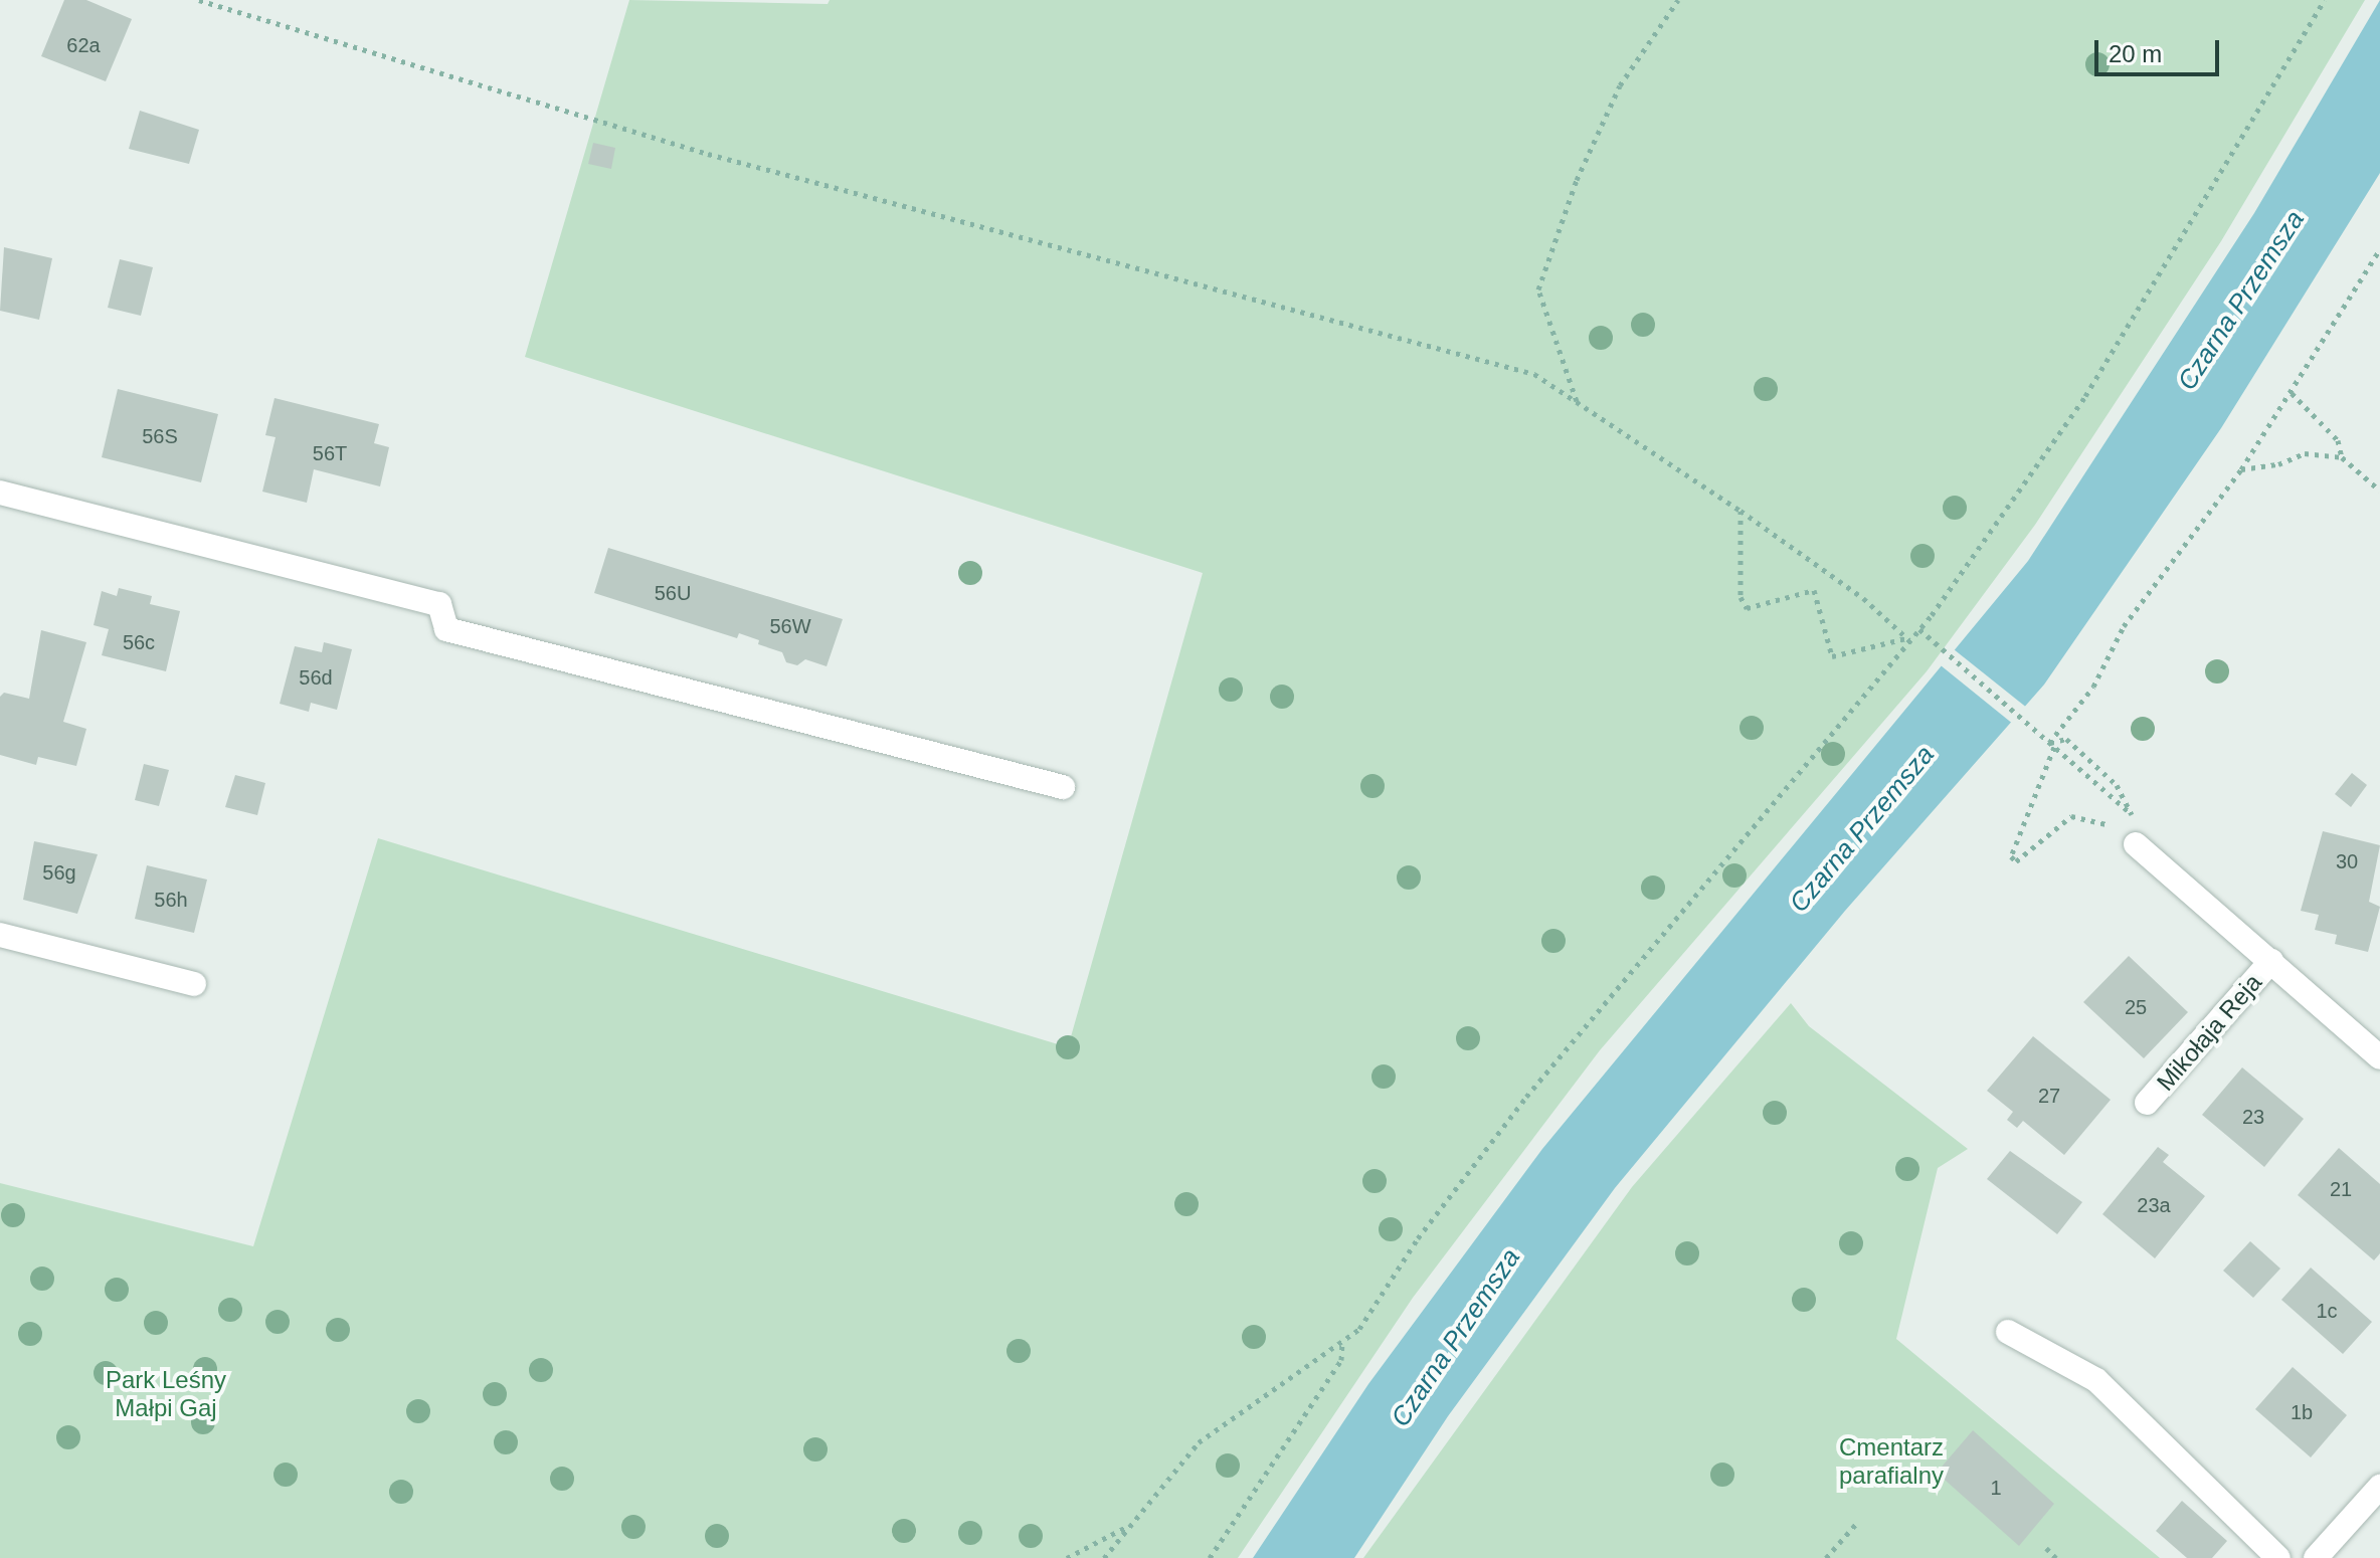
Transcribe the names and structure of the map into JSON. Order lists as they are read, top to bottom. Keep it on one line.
{"streets":{"street":["Mikołaja Reja"]},"water":["Czarna Przemsza"],"parks":["Park Leśny Małpi Gaj","Cmentarz parafialny"],"house_numbers":["62a","56S","56T","56U","56W","56c","56d","30","56g","56h","25","27","23","21","23a","1c","1b","1"],"scale_bar":"20 m"}
